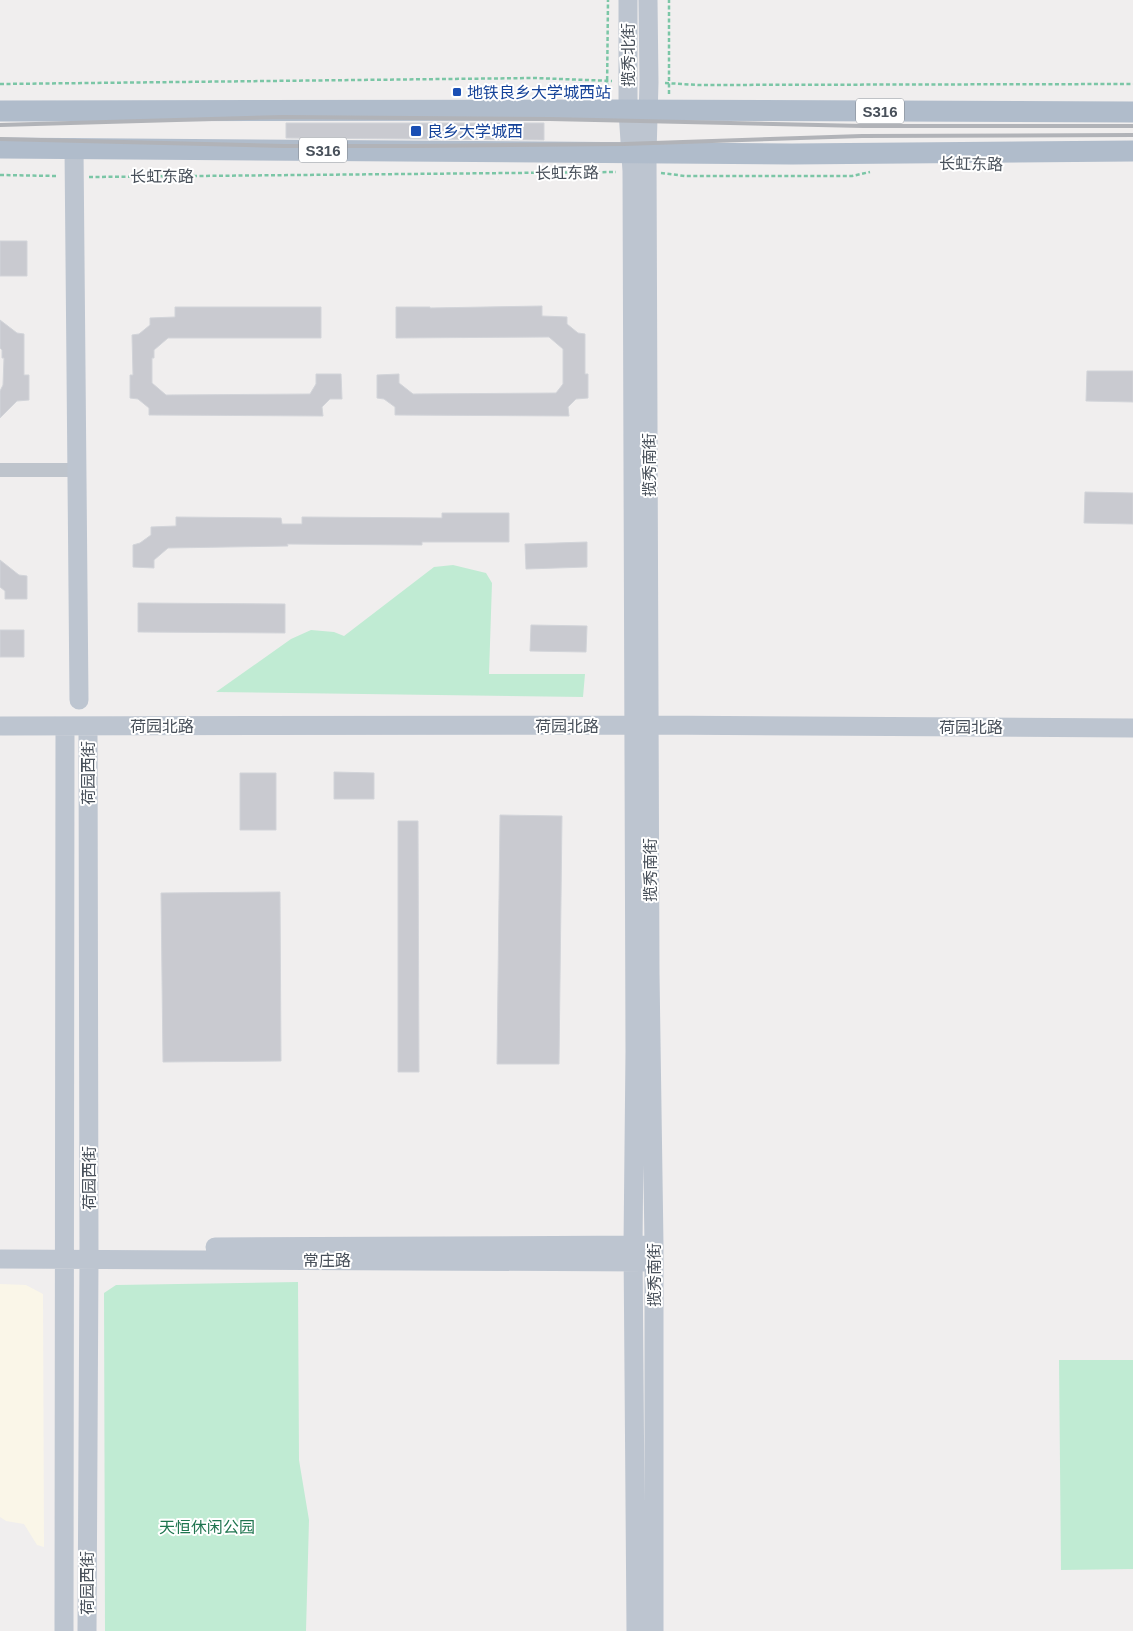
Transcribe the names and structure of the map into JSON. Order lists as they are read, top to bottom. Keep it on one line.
{"streets":{"main road":["S316","长虹东路"],"street":["揽秀北街","揽秀南街","荷园北路","荷园西街","常庄路"]},"crossings":[["揽秀北街","S316"],["揽秀北街","揽秀南街"],["S316","揽秀南街"],["长虹东路","揽秀南街"],["揽秀南街","荷园北路"],["揽秀南街","常庄路"],["荷园北路","荷园西街"],["荷园西街","常庄路"]],"parks":["天恒休闲公园"],"places":{"transit":["地铁良乡大学城西站","良乡大学城西"]}}
